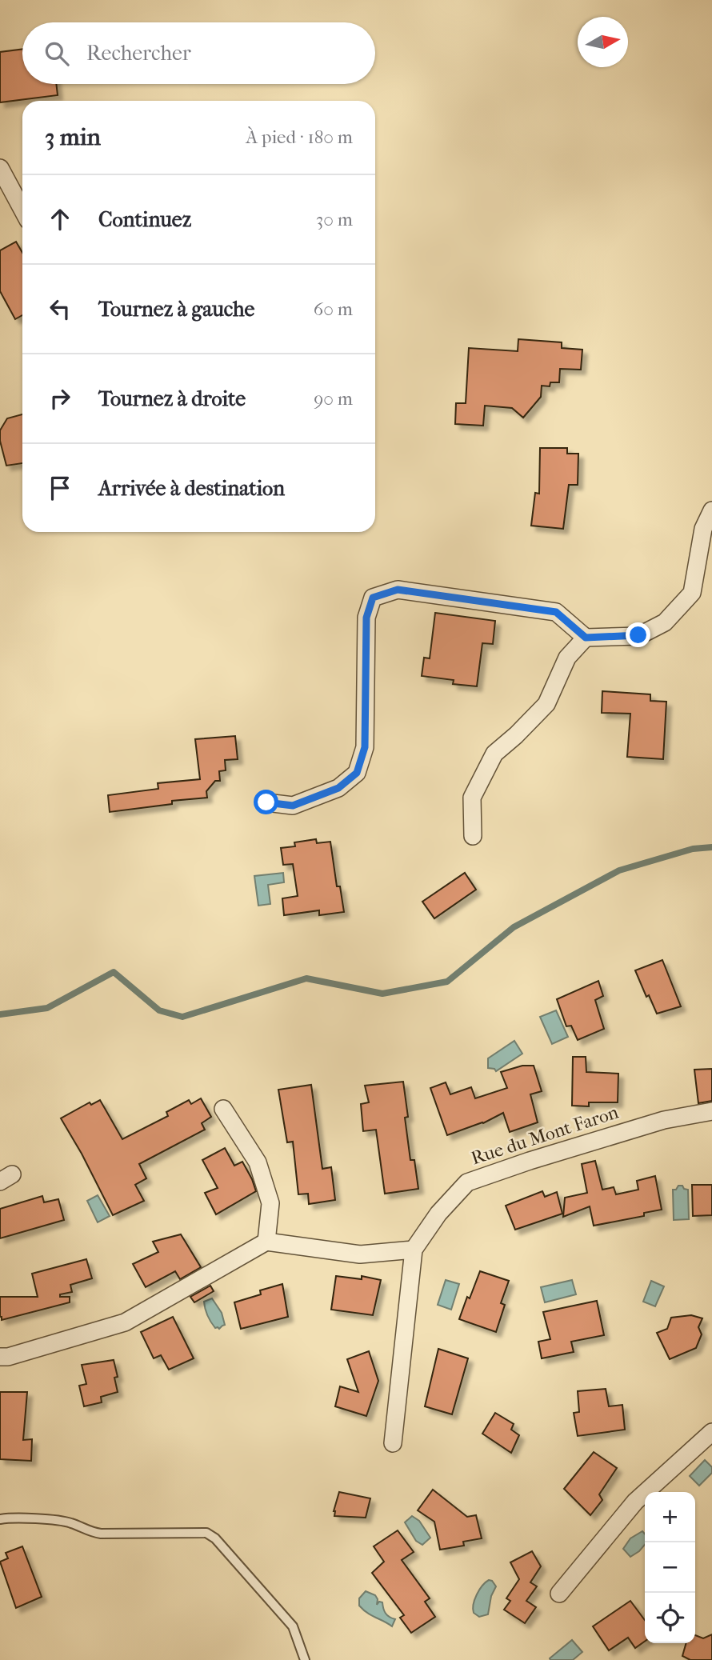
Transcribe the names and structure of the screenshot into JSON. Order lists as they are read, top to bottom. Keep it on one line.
{"streets":{"street":["Rue du Mont Faron"]},"north":"right","page":{"search":"Rechercher","heading":["3 min","À pied · 180 m"],"list":[["Continuez","30 m"],["Tournez à gauche","60 m"],["Tournez à droite","90 m"],"Arrivée à destination"],"map_buttons":["+","−"]}}
